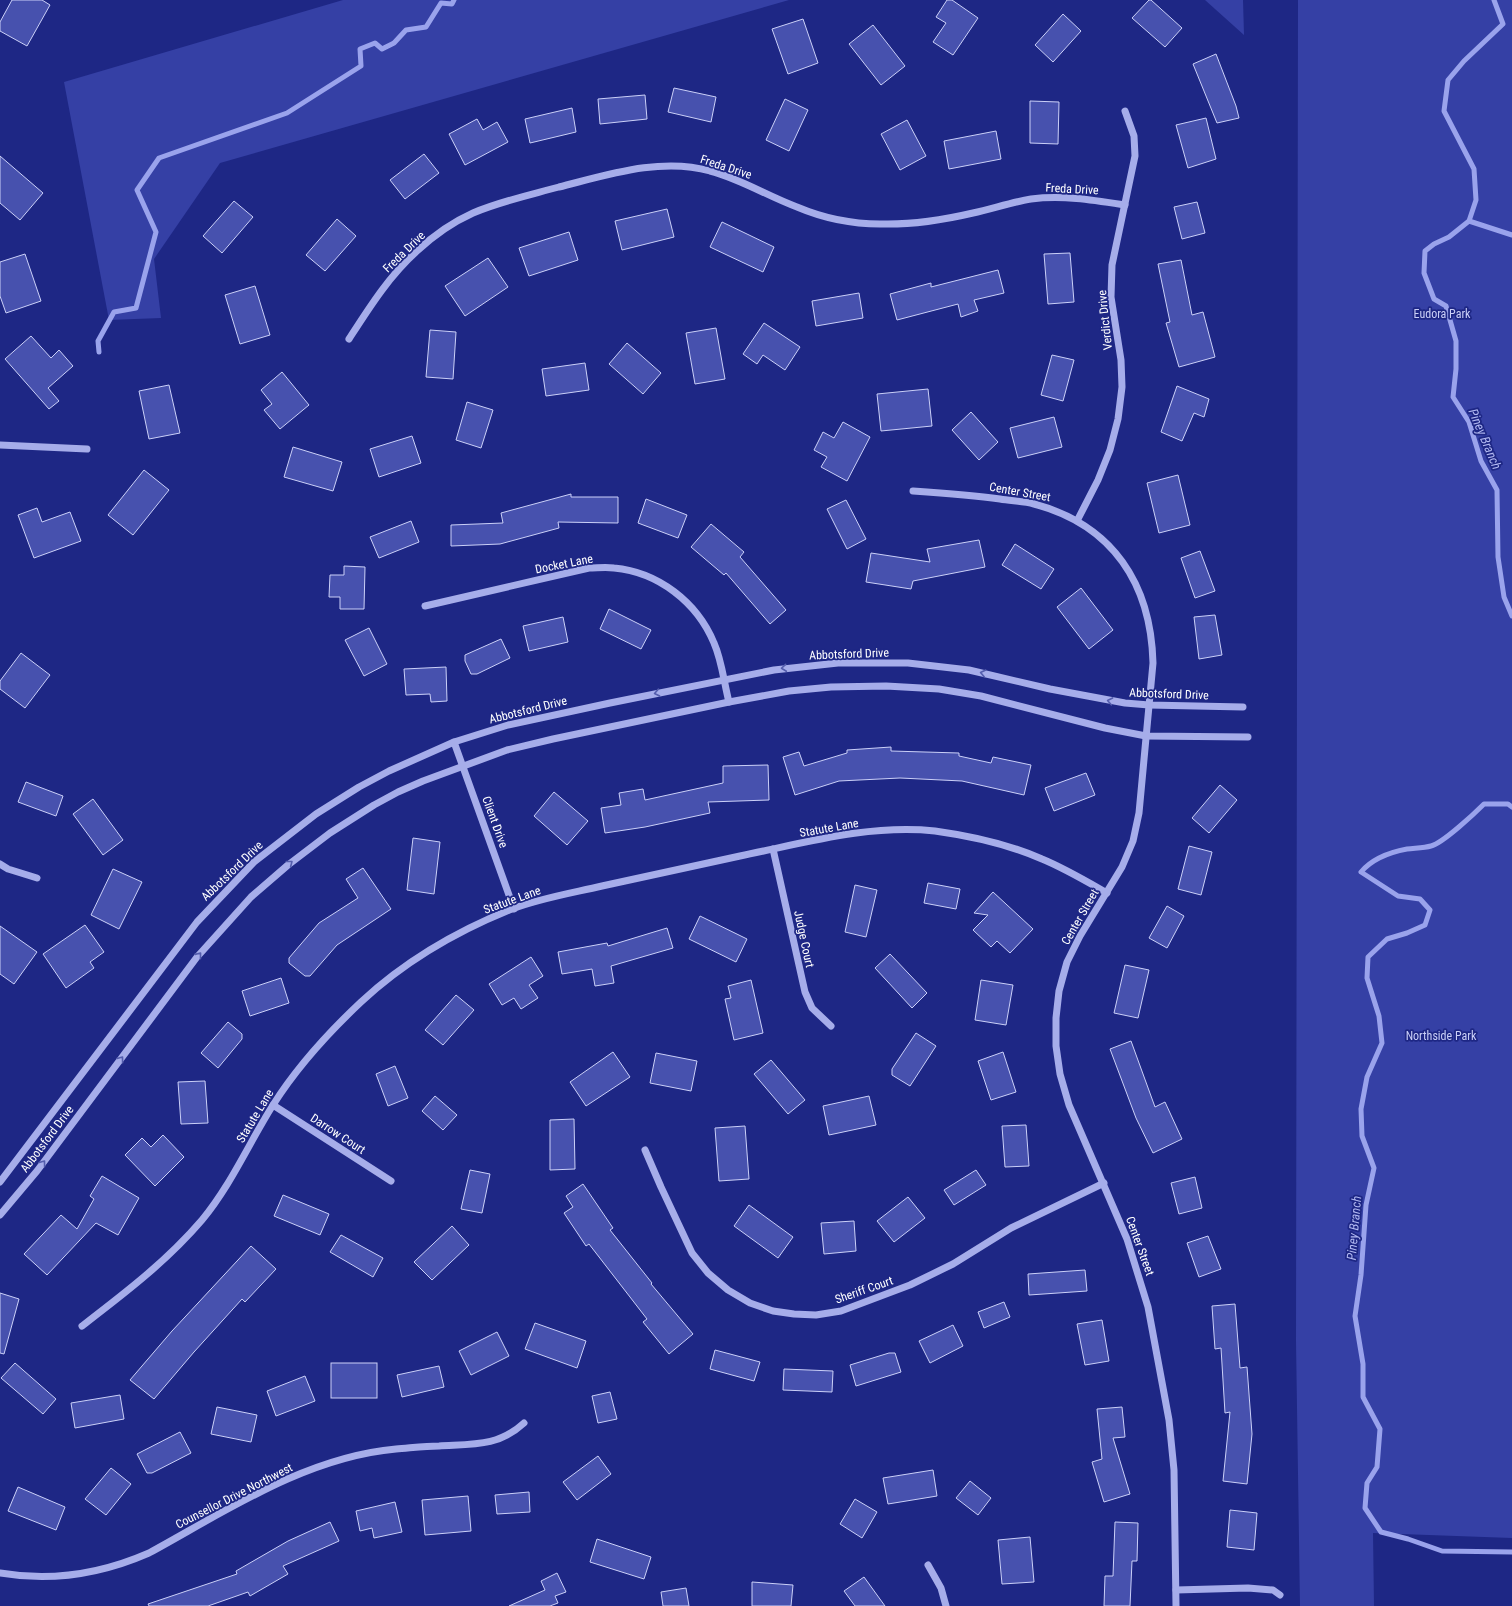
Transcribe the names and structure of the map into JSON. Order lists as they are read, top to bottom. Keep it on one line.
{"streets":{"street":["Freda Drive","Verdict Drive","Center Street","Docket Lane","Abbotsford Drive","Client Drive","Statute Lane","Judge Court","Darrow Court","Sheriff Court","Counsellor Drive Northwest"]},"crossings":[["Freda Drive","Verdict Drive"],["Verdict Drive","Center Street"],["Center Street","Abbotsford Drive"],["Center Street","Statute Lane"],["Center Street","Sheriff Court"],["Docket Lane","Abbotsford Drive"],["Abbotsford Drive","Client Drive"],["Client Drive","Statute Lane"],["Statute Lane","Judge Court"],["Statute Lane","Darrow Court"]],"water":["Piney Branch"],"parks":["Eudora Park","Northside Park"]}
